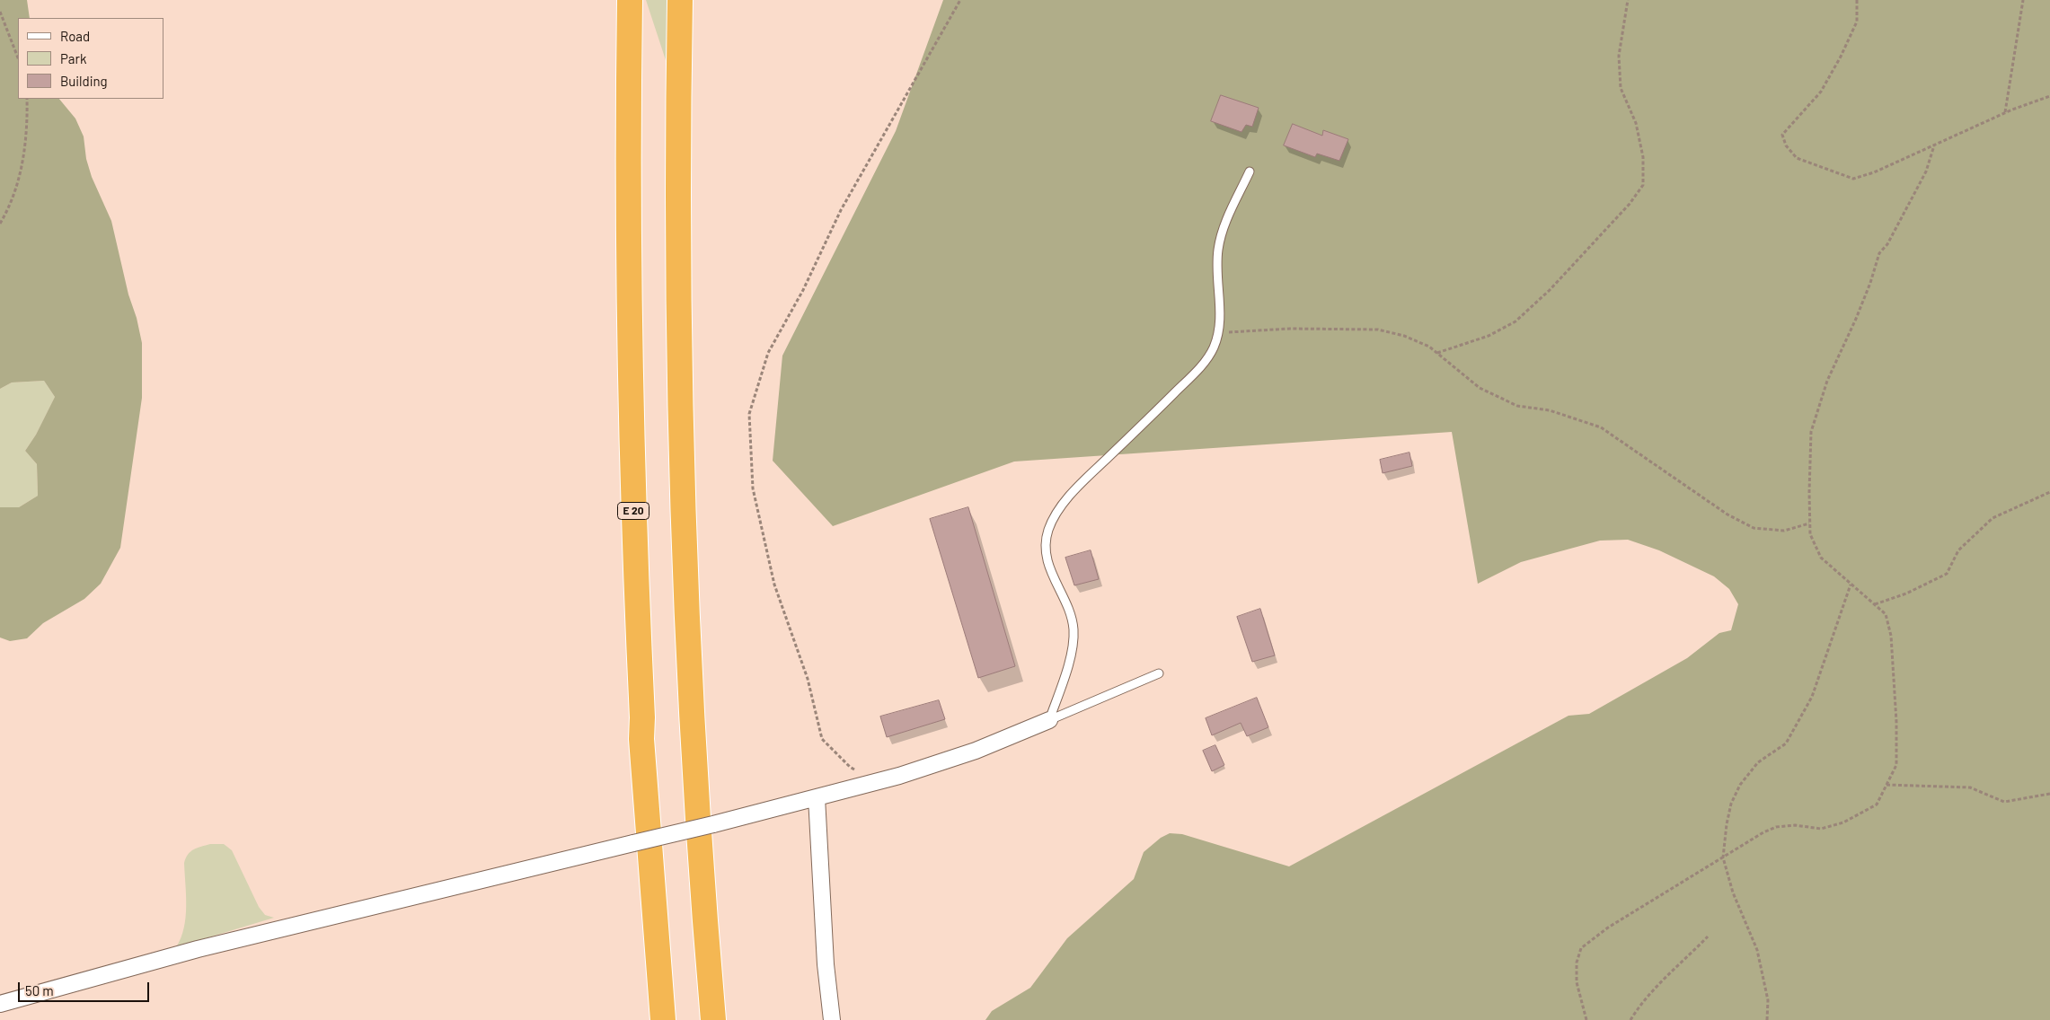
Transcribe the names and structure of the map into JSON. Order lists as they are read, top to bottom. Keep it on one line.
{"streets":{"highway":["E 20"]},"legend":["Road","Park","Building"],"scale_bar":"50 m"}
